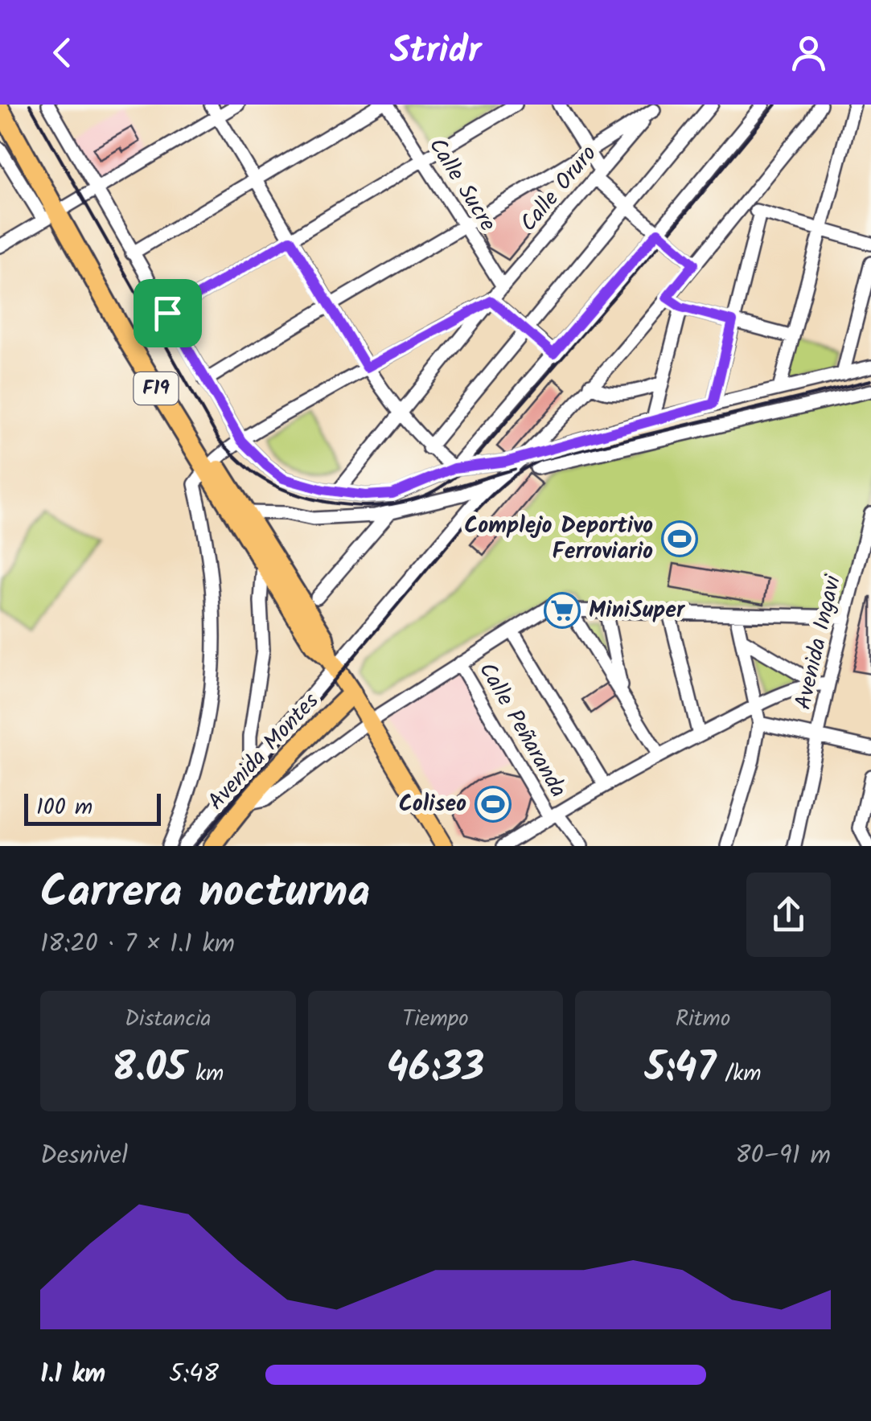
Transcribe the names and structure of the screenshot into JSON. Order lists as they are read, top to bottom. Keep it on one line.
{"streets":{"highway":["F19","Avenida Montes"],"street":["Calle Sucre","Calle Oruro","Avenida Ingavi","Calle Peñaranda"]},"crossings":[["Calle Sucre","Calle Oruro"],["F19","Avenida Montes"]],"places":{"sports":["Complejo Deportivo Ferroviario","Coliseo"],"supermarket":["MiniSuper"]},"scale_bar":"100 m","page":{"header":"Stridr","scale":"100 m","heading":["Carrera nocturna","18:20 · 7 × 1.1 km"],"stats":[["Distancia","8.05 km"],["Tiempo","46:33"],["Ritmo","5:47 /km"]],"chart":["Desnivel","80–91 m"],"list":[{"name":"1.1 km","note":"5:48"}]}}
